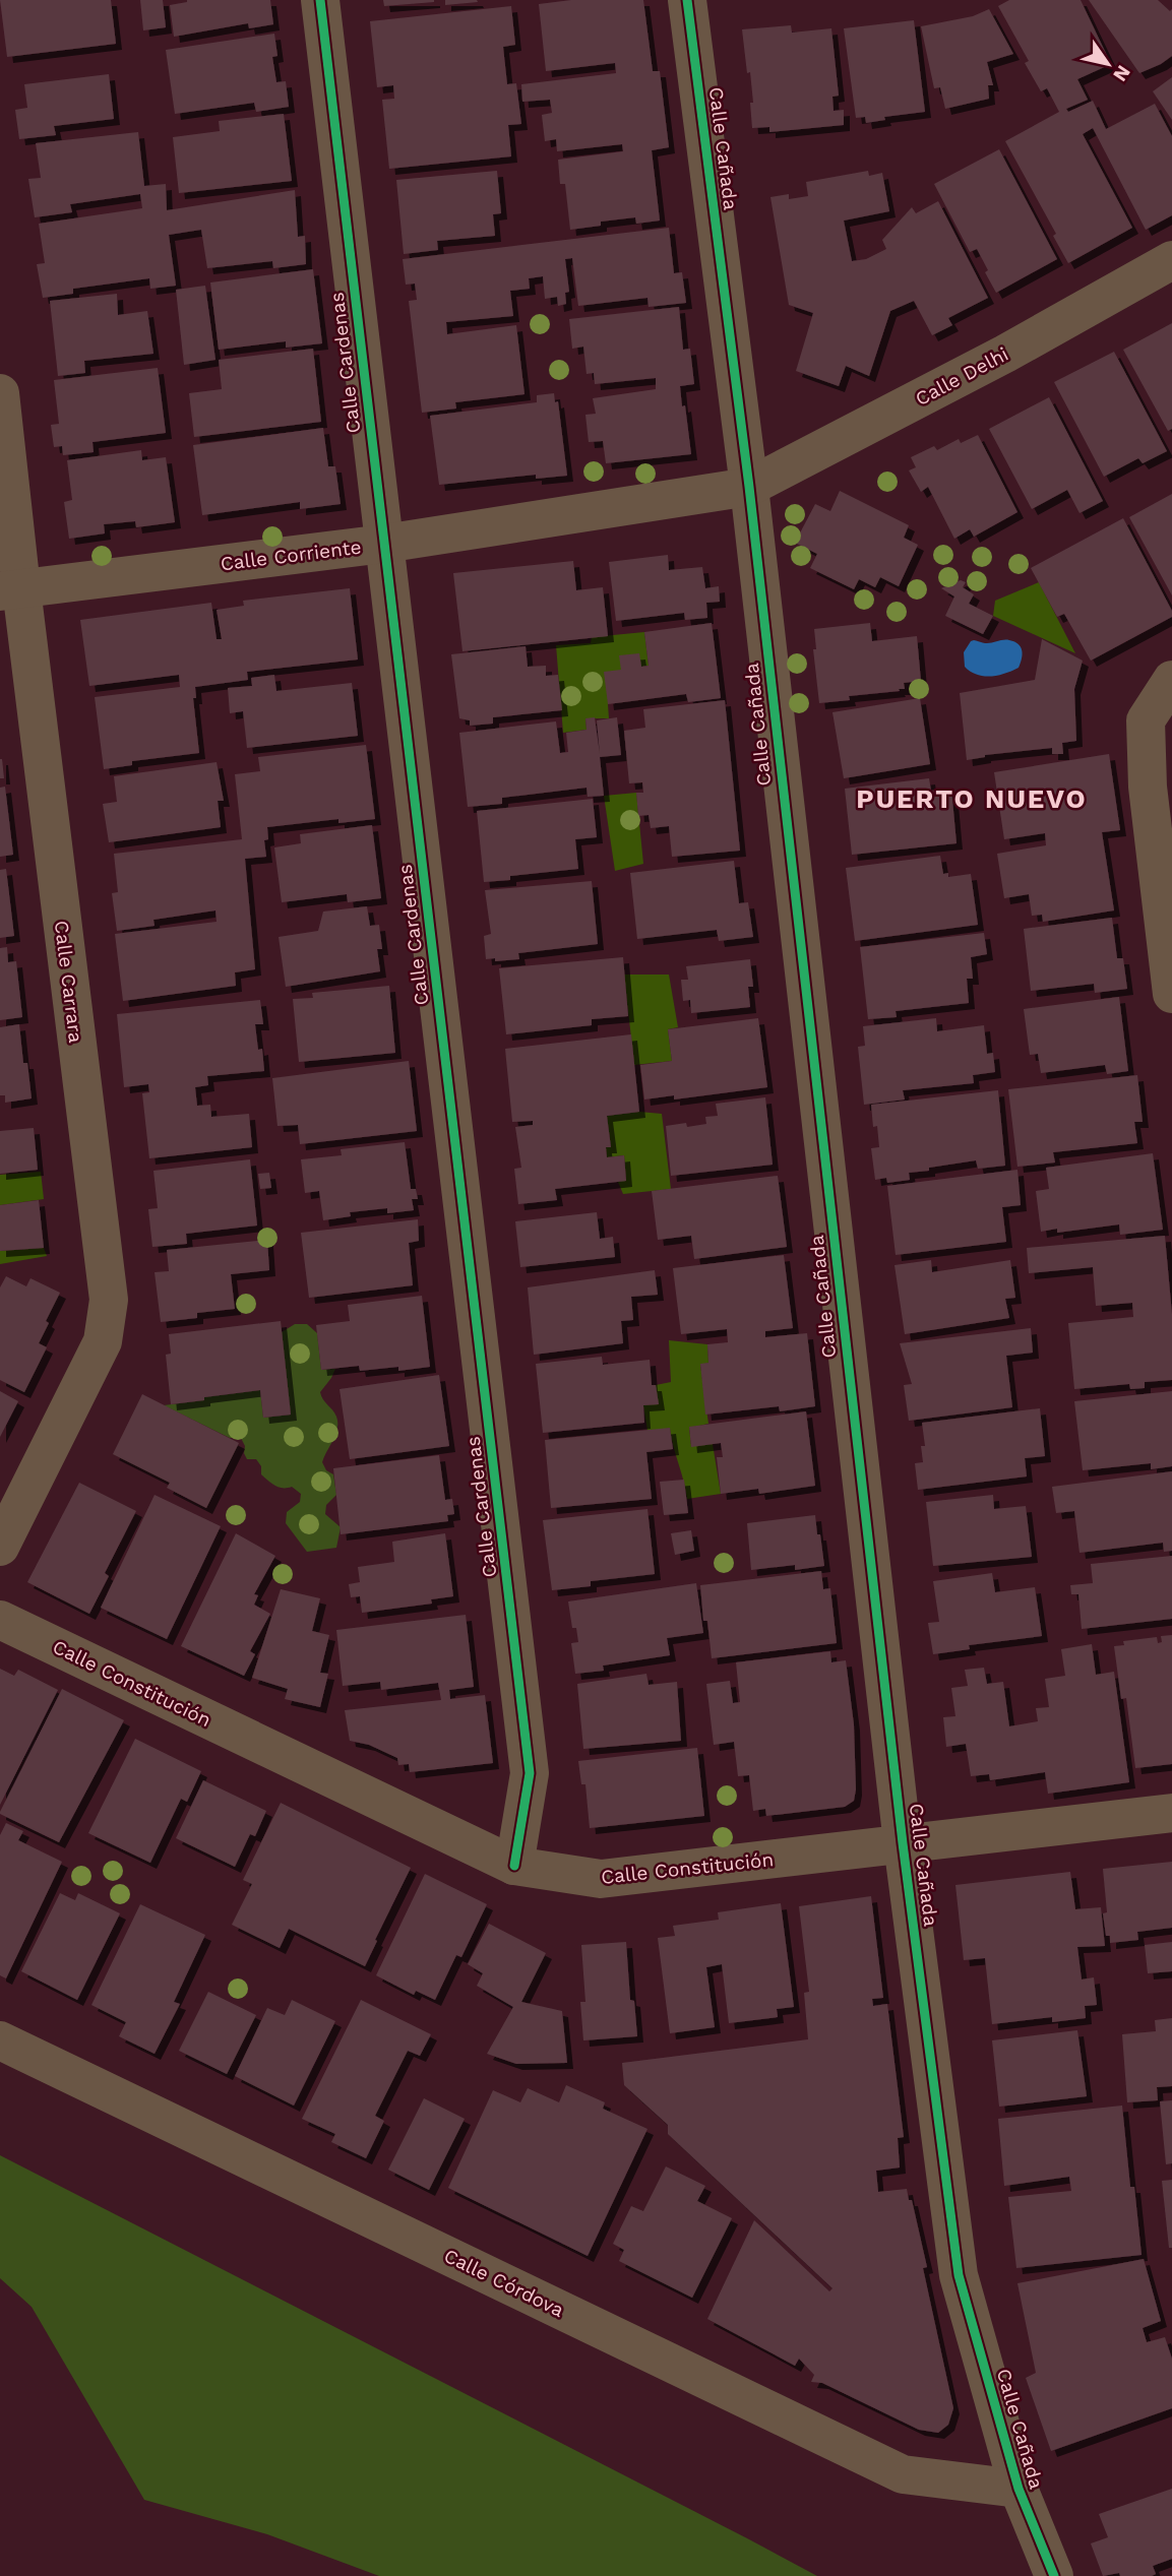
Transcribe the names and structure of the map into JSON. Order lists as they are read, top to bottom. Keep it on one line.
{"streets":{"street":["Calle Cañada","Calle Cardenas","Calle Delhi","Calle Corriente","Calle Carrara","Calle Constitución","Calle Córdova"]},"crossings":[["Calle Cañada","Calle Delhi"],["Calle Cañada","Calle Corriente"],["Calle Cañada","Calle Constitución"],["Calle Cañada","Calle Córdova"],["Calle Cardenas","Calle Corriente"],["Calle Cardenas","Calle Constitución"],["Calle Delhi","Calle Corriente"],["Calle Corriente","Calle Carrara"]],"districts":["PUERTO NUEVO"],"north":"bottom right"}
